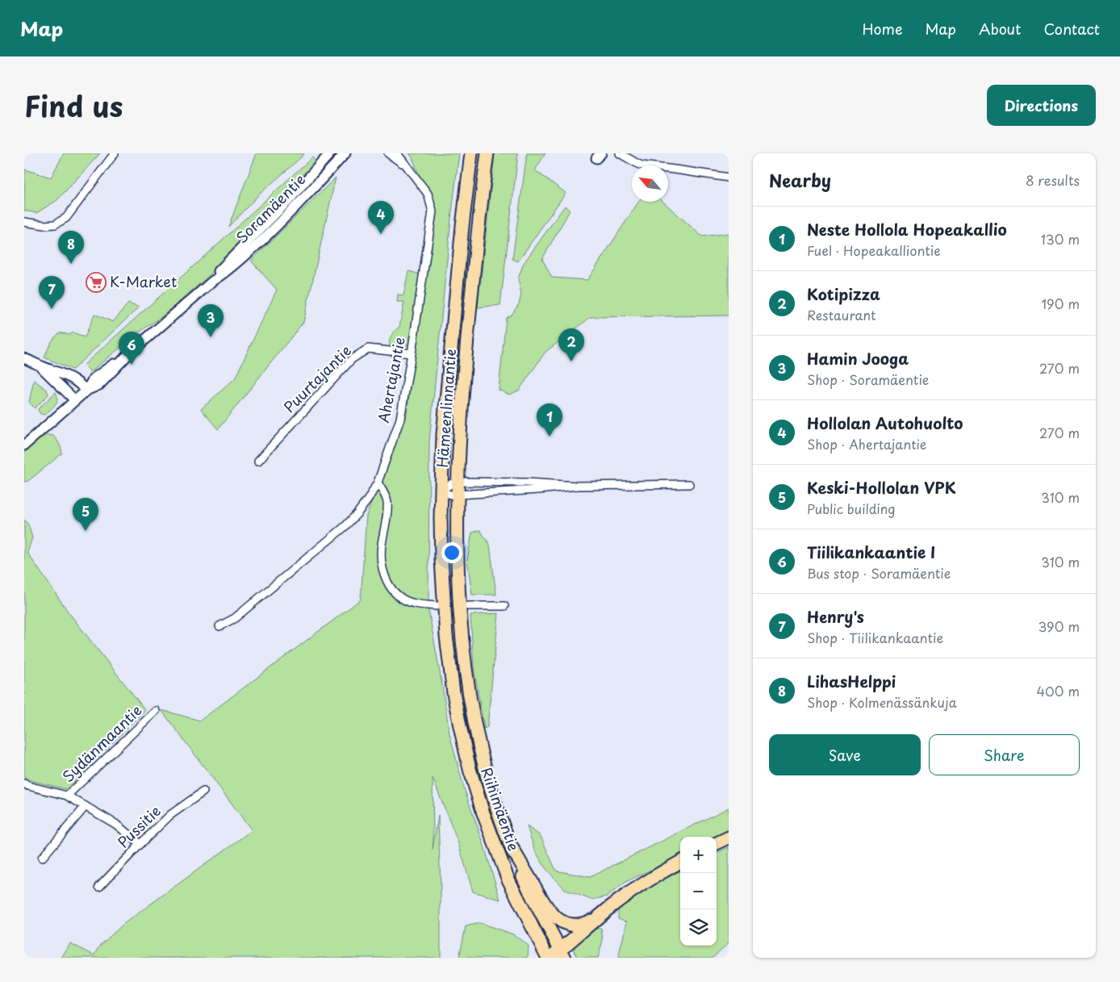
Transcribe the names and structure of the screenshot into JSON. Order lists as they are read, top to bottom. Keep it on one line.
{"streets":{"main road":["Hämeenlinnantie","Riihimäentie"],"street":["Soramäentie","Puurtajantie","Ahertajantie","Sydänmaantie","Pussitie"]},"crossings":[["Puurtajantie","Ahertajantie"],["Hämeenlinnantie","Riihimäentie"]],"places":{"supermarket":["K-Market"]},"north":"top left","page":{"header":"Map","nav":["Home","Map","About","Contact"],"title":"Find us","buttons":["Directions",["Save","Share"]],"heading":["Nearby","8 results"],"pins":["4","8","7","3","2","6","1","5"],"list":[{"mark":"1","name":"Neste Hollola Hopeakallio","note":"Fuel · Hopeakalliontie","value":"130 m"},{"mark":"2","name":"Kotipizza","note":"Restaurant","value":"190 m"},{"mark":"3","name":"Hamin Jooga","note":"Shop · Soramäentie","value":"270 m"},{"mark":"4","name":"Hollolan Autohuolto","note":"Shop · Ahertajantie","value":"270 m"},{"mark":"5","name":"Keski-Hollolan VPK","note":"Public building","value":"310 m"},{"mark":"6","name":"Tiilikankaantie I","note":"Bus stop · Soramäentie","value":"310 m"},{"mark":"7","name":"Henry's","note":"Shop · Tiilikankaantie","value":"390 m"},{"mark":"8","name":"LihasHelppi","note":"Shop · Kolmenässänkuja","value":"400 m"}],"map_buttons":["+","−"]}}
